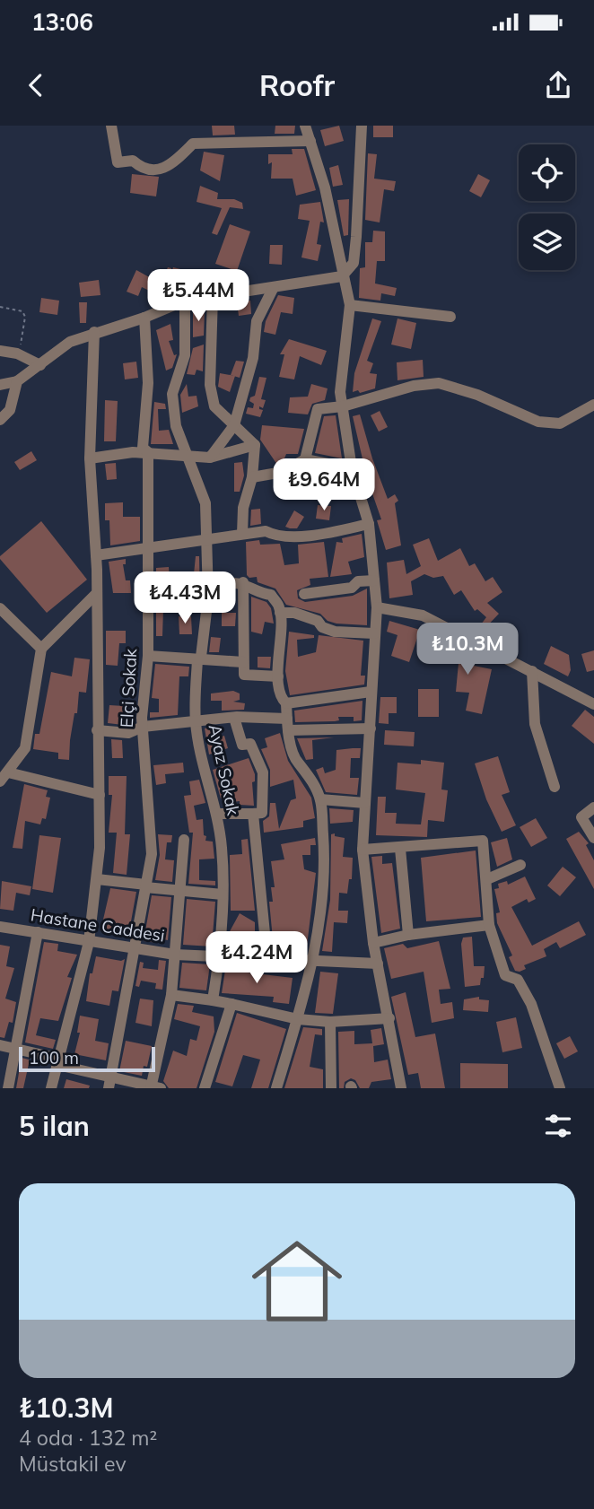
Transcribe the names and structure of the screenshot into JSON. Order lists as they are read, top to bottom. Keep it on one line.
{"streets":{"street":["Elçi Sokak","Ayaz Sokak","Hastane Caddesi"]},"crossings":[["Elçi Sokak","Hastane Caddesi"],["Ayaz Sokak","Hastane Caddesi"]],"scale_bar":"100 m","page":{"status":"13:06","header":"Roofr","price":["₺5.44M","₺9.64M","₺4.43M","₺10.3M","₺4.24M"],"scale":"100 m","heading":"5 ilan","list":[{"name":"₺10.3M","note":"4 oda · 132 m² · Müstakil ev"}]}}
